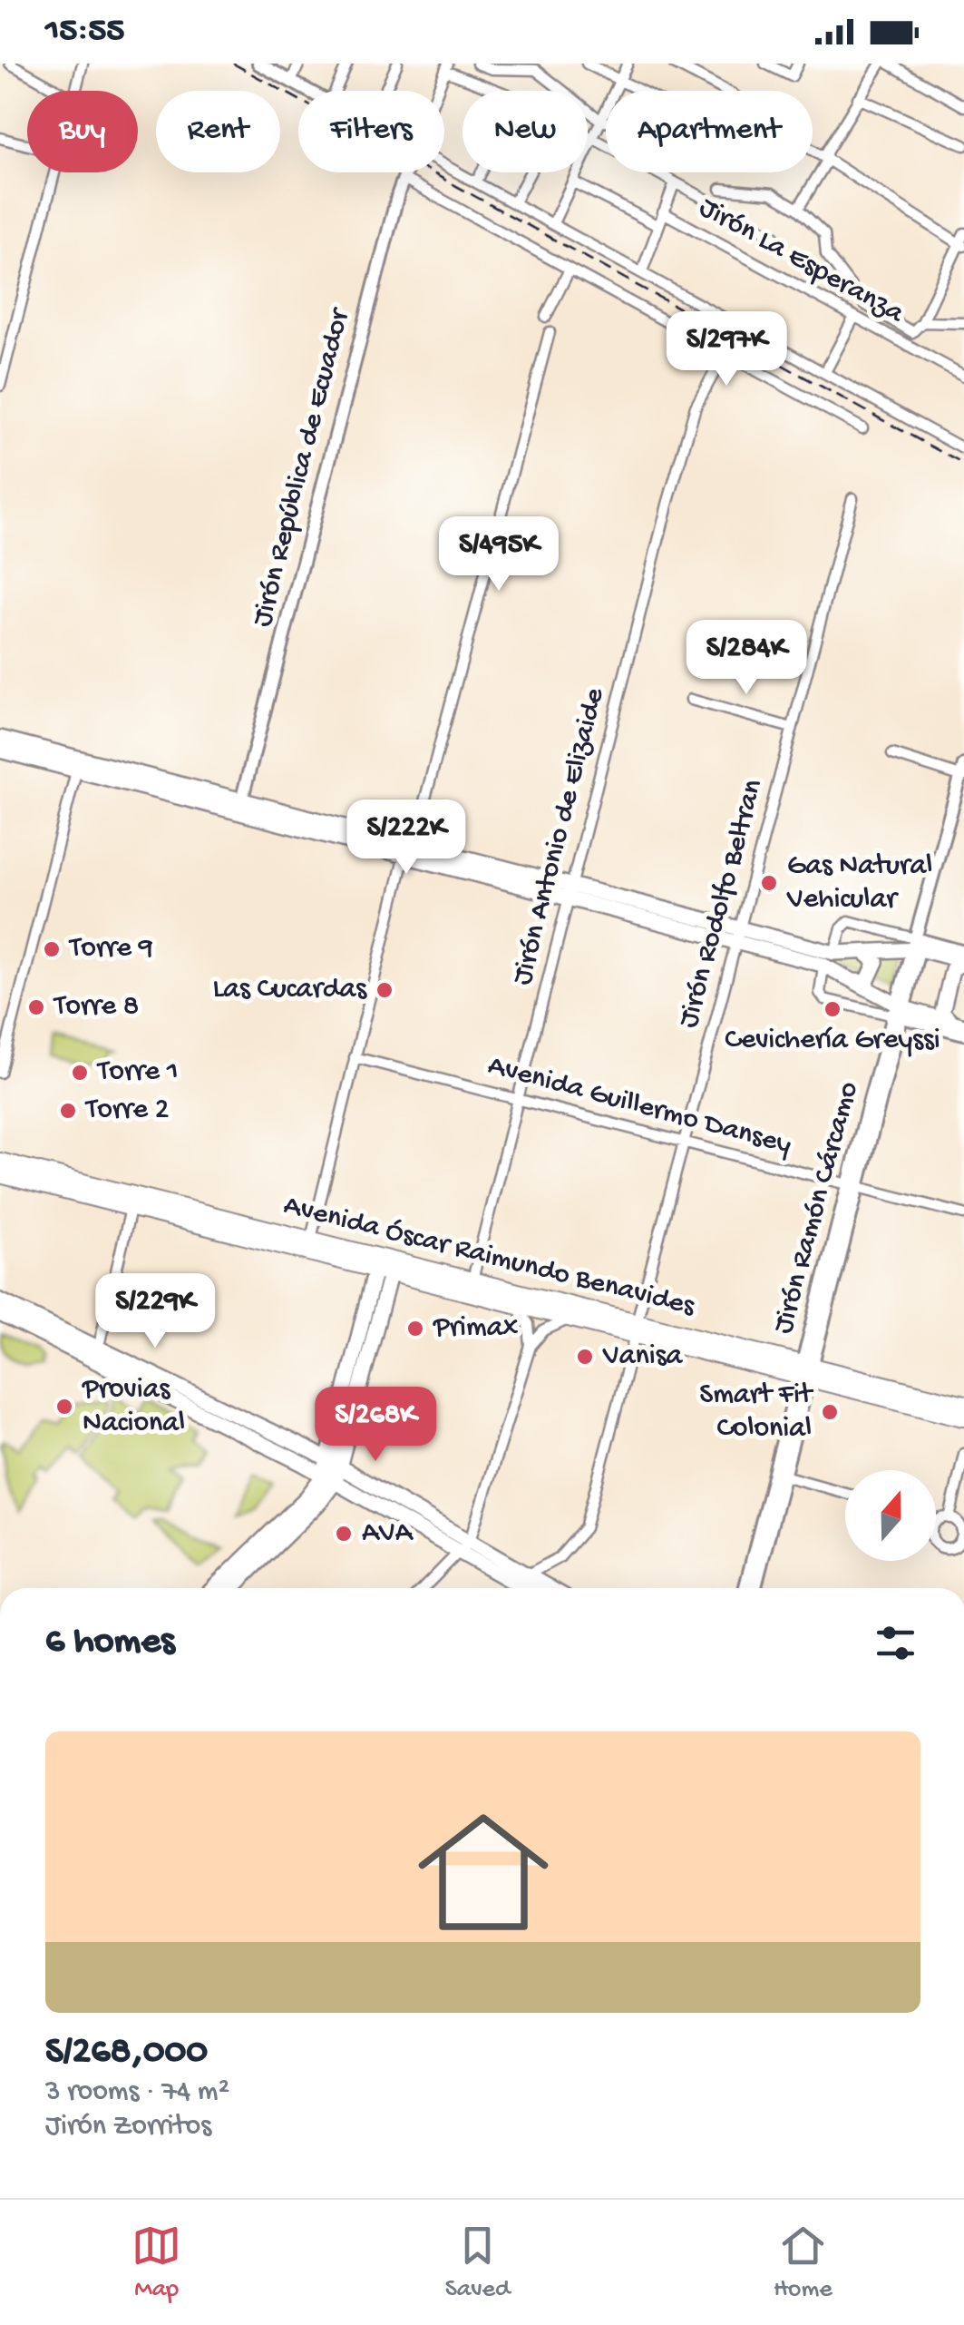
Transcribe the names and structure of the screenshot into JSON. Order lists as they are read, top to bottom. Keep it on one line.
{"streets":{"main road":["Avenida Óscar Raimundo Benavides"],"street":["Jirón La Esperanza","Jirón República de Ecuador","Jirón Antonio de Elizaide","Jirón Rodolfo Beltran","Avenida Guillermo Dansey","Jirón Ramón Cárcamo"]},"crossings":[["Jirón Antonio de Elizaide","Avenida Guillermo Dansey"],["Jirón Antonio de Elizaide","Avenida Óscar Raimundo Benavides"],["Jirón Rodolfo Beltran","Avenida Guillermo Dansey"],["Jirón Rodolfo Beltran","Avenida Óscar Raimundo Benavides"],["Avenida Guillermo Dansey","Jirón Ramón Cárcamo"],["Jirón Ramón Cárcamo","Avenida Óscar Raimundo Benavides"]],"places":["Gas Natural Vehicular","Torre 9","Las Cucardas","Torre 8","Cevichería Greyssi","Torre 1","Torre 2","Primax","Vanisa","Provias Nacional","Smart Fit Colonial","AVA"],"north":"top","page":{"status":"15:55","chip":["Buy","Rent","Filters","New","Apartment"],"price":["S/297K","S/495K","S/284K","S/222K","S/229K","S/268K"],"heading":"6 homes","list":[{"name":"S/268,000","note":"3 rooms · 74 m² · Jirón Zorritos"}],"tabs":["Map","Saved","Home"]}}
